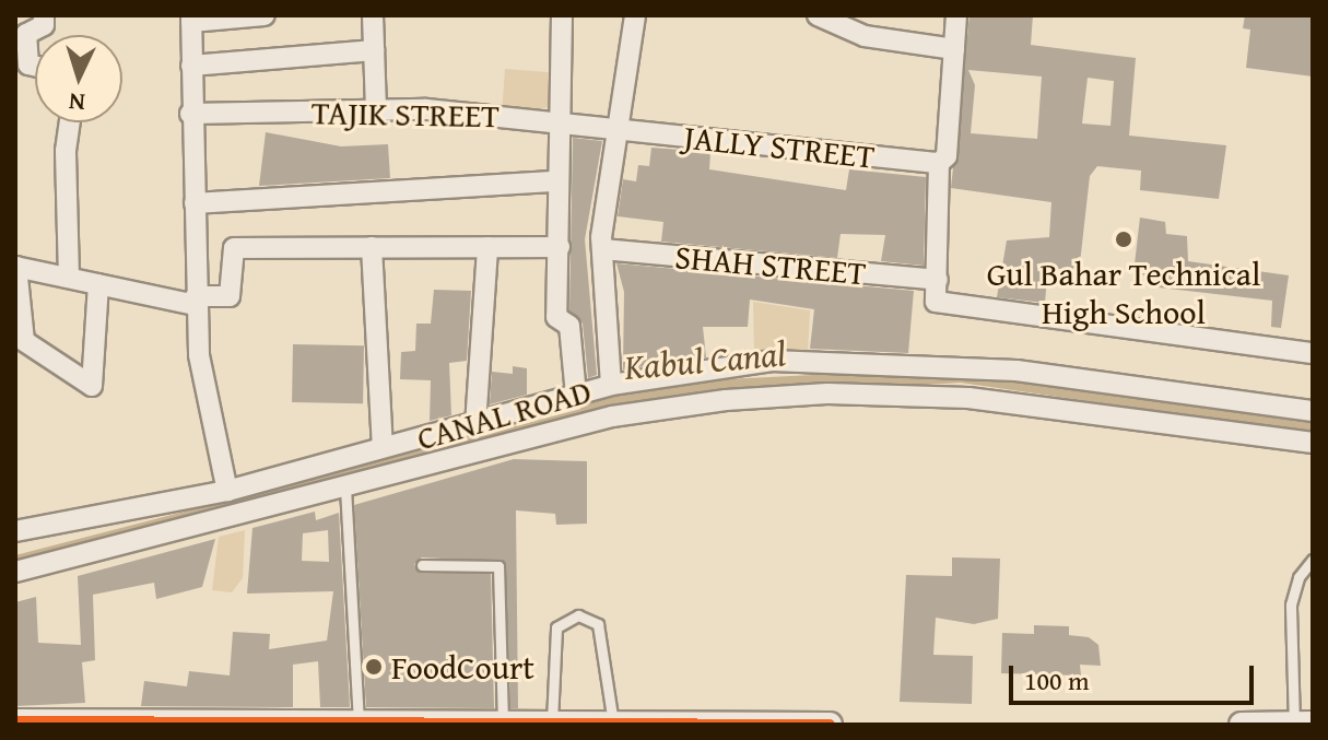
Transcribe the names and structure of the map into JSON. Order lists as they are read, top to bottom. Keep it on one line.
{"streets":{"street":["TAJIK STREET","JALLY STREET","SHAH STREET","CANAL ROAD"]},"crossings":[["TAJIK STREET","JALLY STREET"]],"water":["Kabul Canal"],"places":["Gul Bahar Technical High School","FoodCourt"],"scale_bar":"100 m","north":"bottom"}
